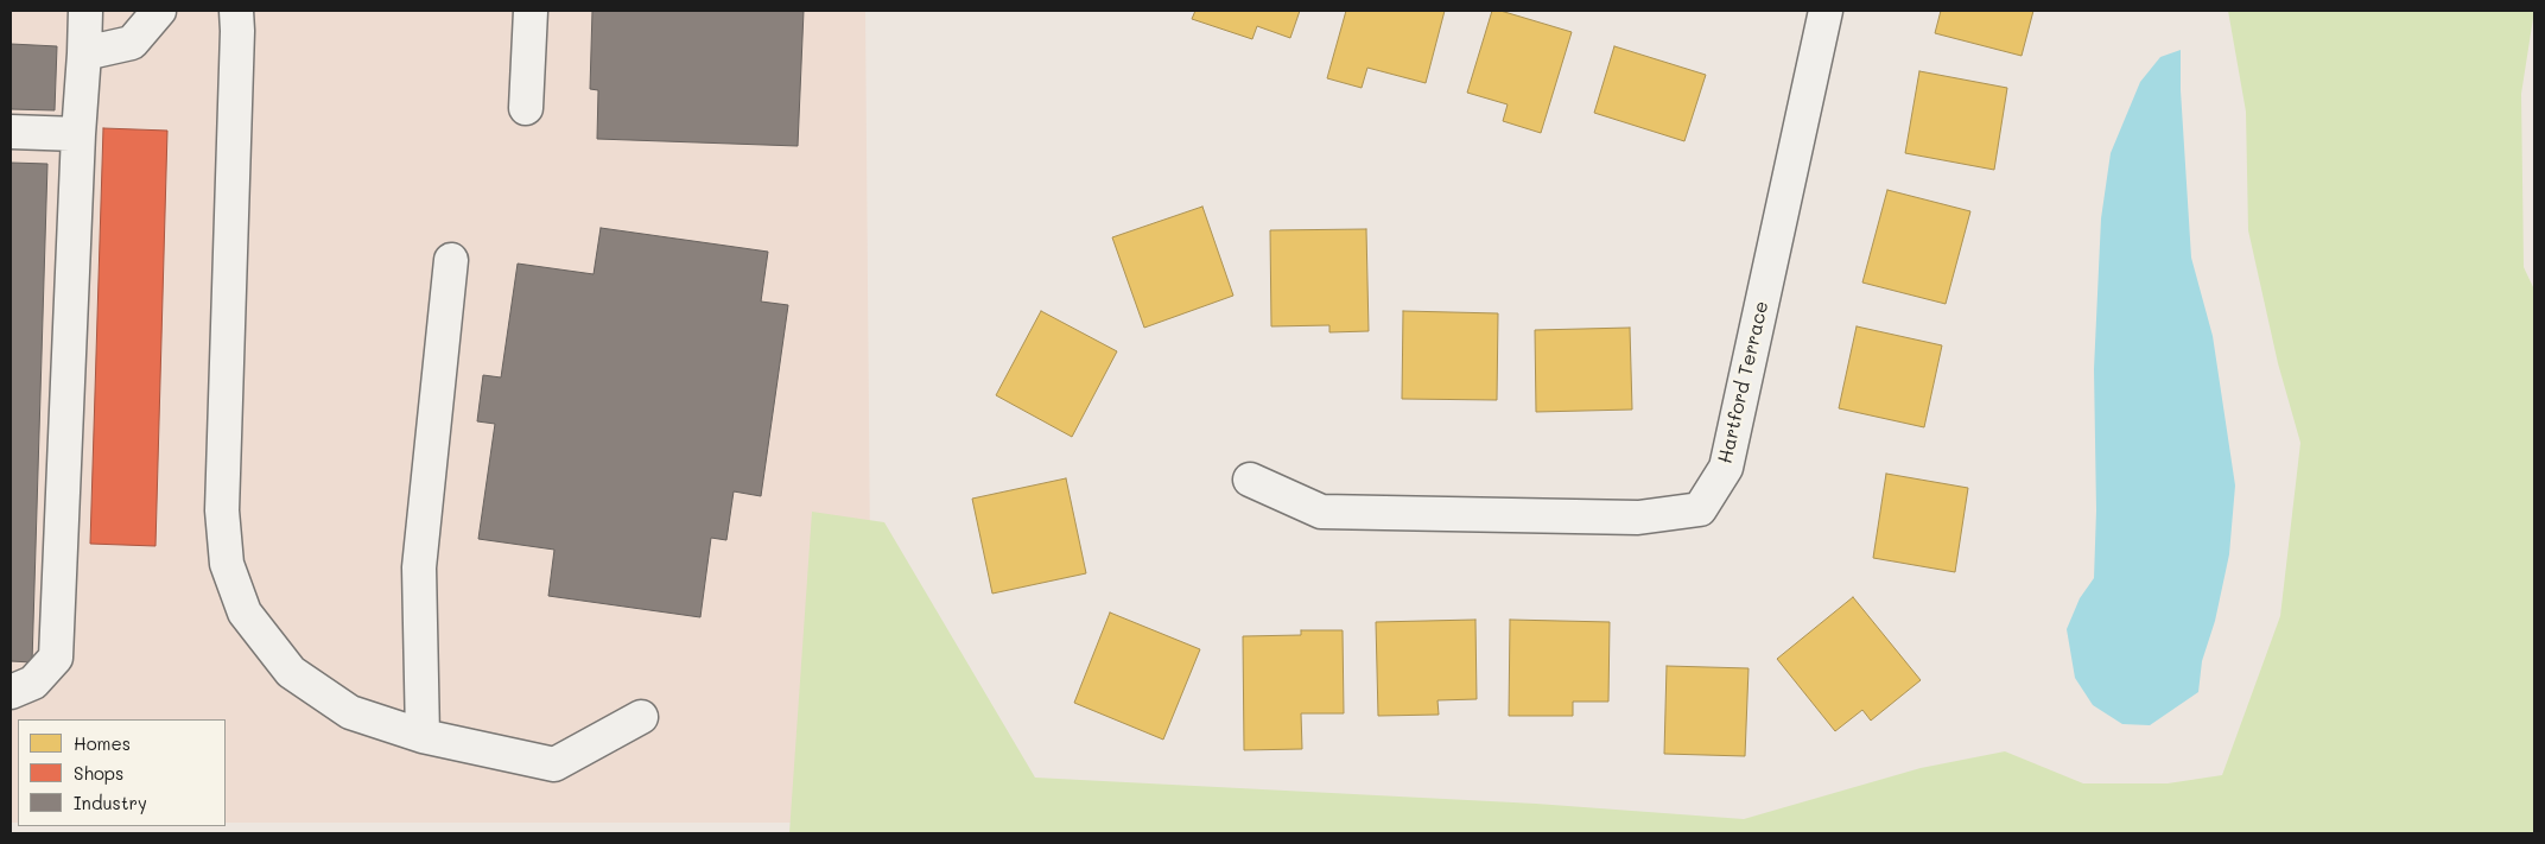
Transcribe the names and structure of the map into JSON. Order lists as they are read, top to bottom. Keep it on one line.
{"streets":{"street":["Hartford Terrace"]},"legend":["Homes","Shops","Industry"]}
